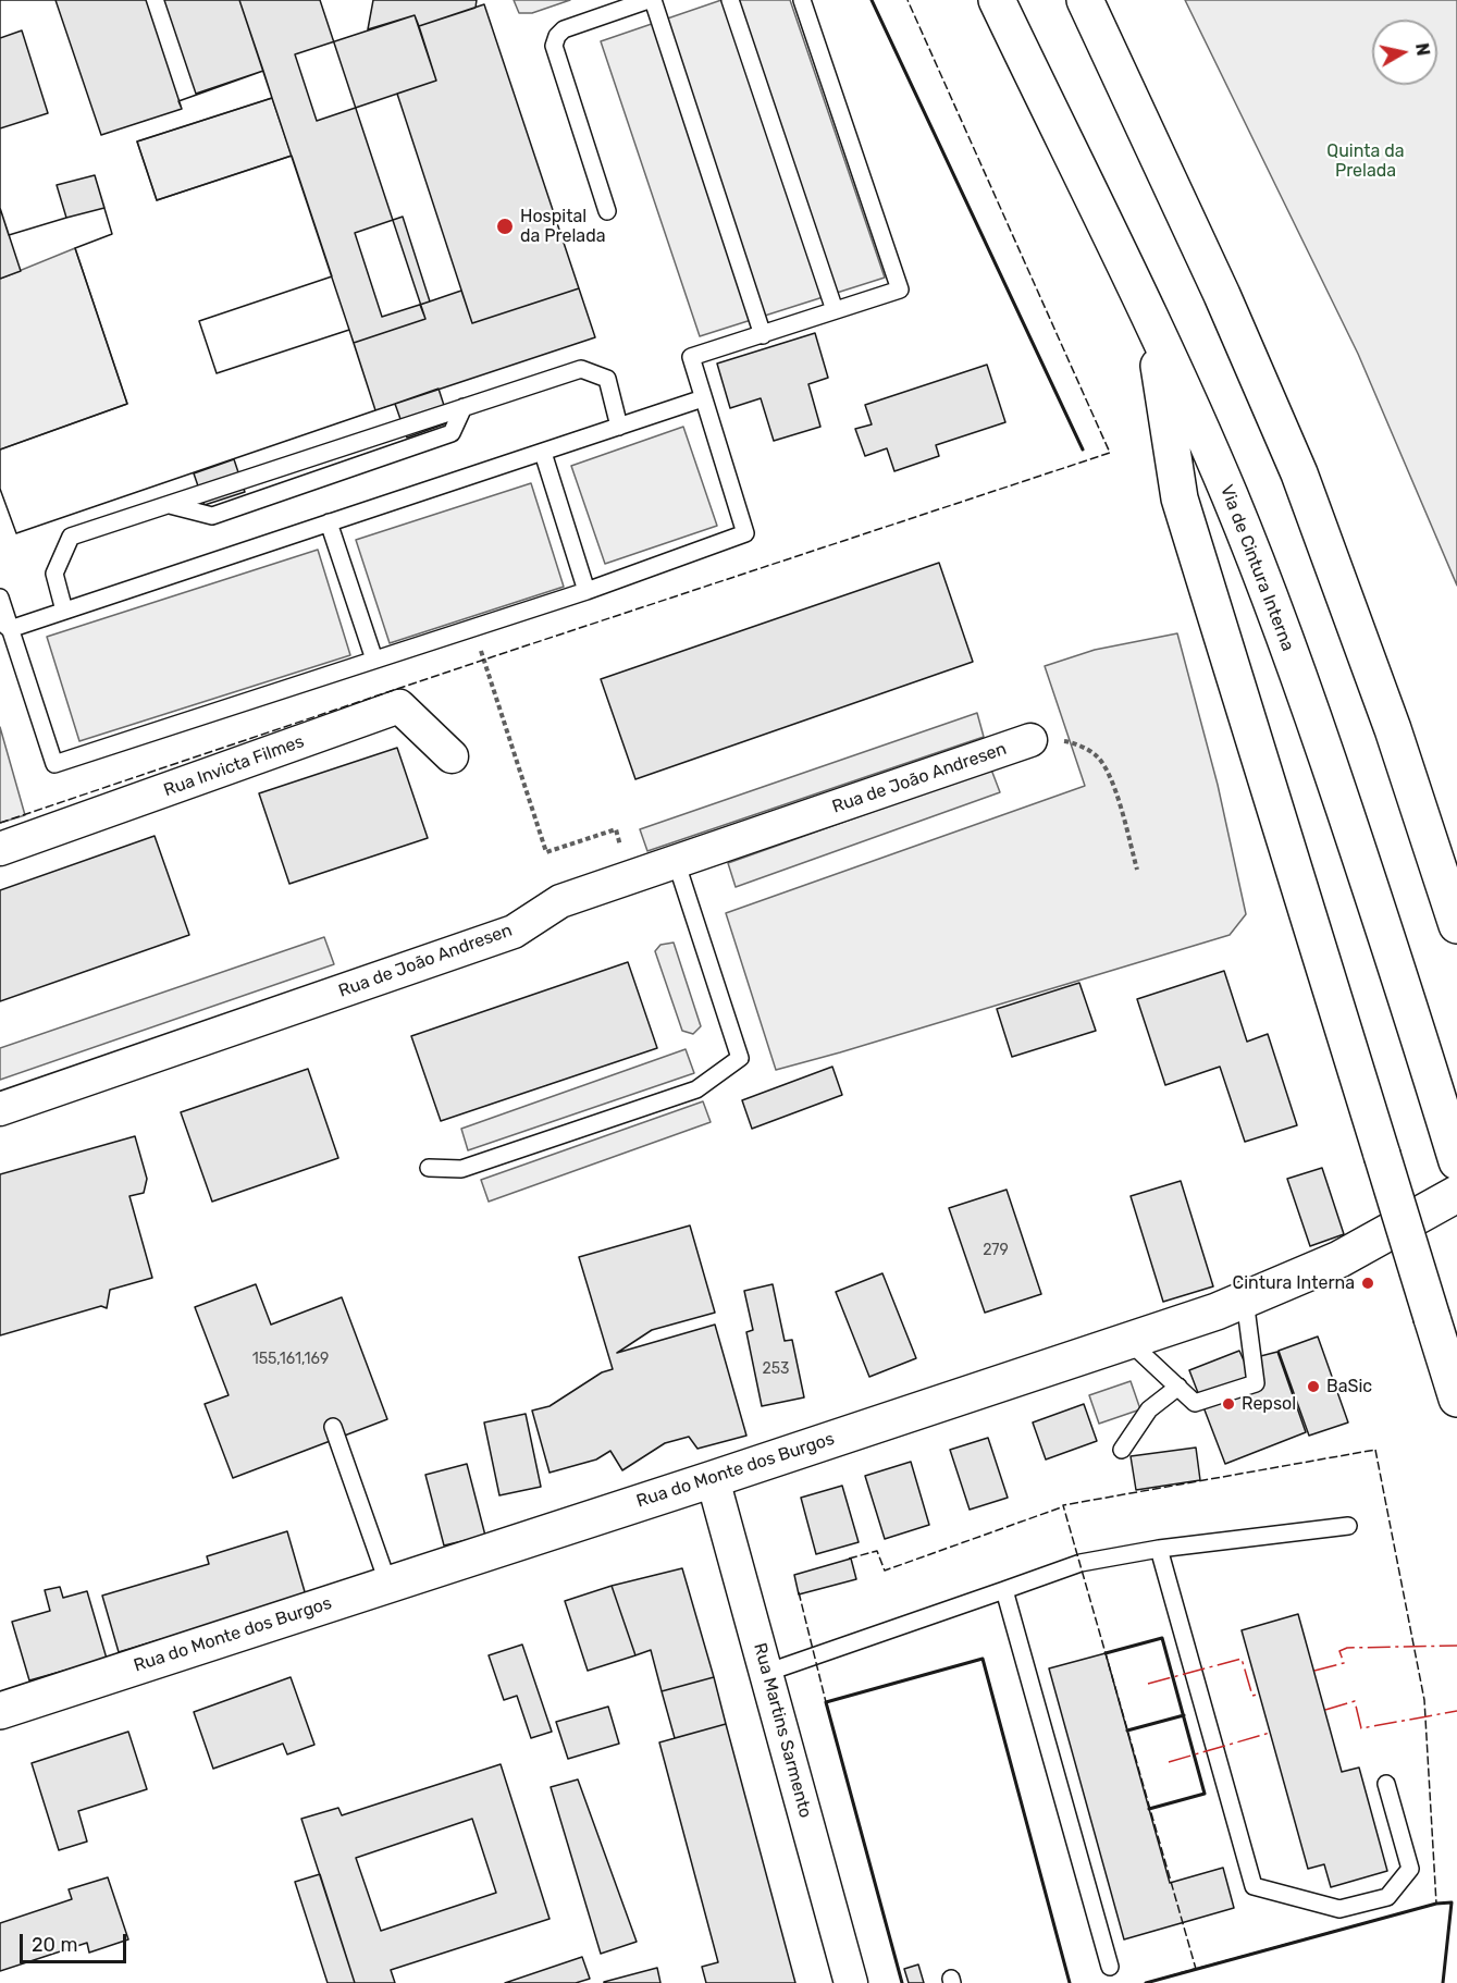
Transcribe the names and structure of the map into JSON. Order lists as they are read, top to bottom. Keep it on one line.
{"streets":{"main road":["Via de Cintura Interna","Rua do Monte dos Burgos"],"street":["Rua Invicta Filmes","Rua de João Andresen","Rua Martins Sarmento"]},"crossings":[["Rua do Monte dos Burgos","Rua Martins Sarmento"]],"parks":["Quinta da Prelada"],"places":["Hospital da Prelada","Cintura Interna","BaSic","Repsol"],"house_numbers":["279","155,161,169","253"],"scale_bar":"20 m","north":"right"}
